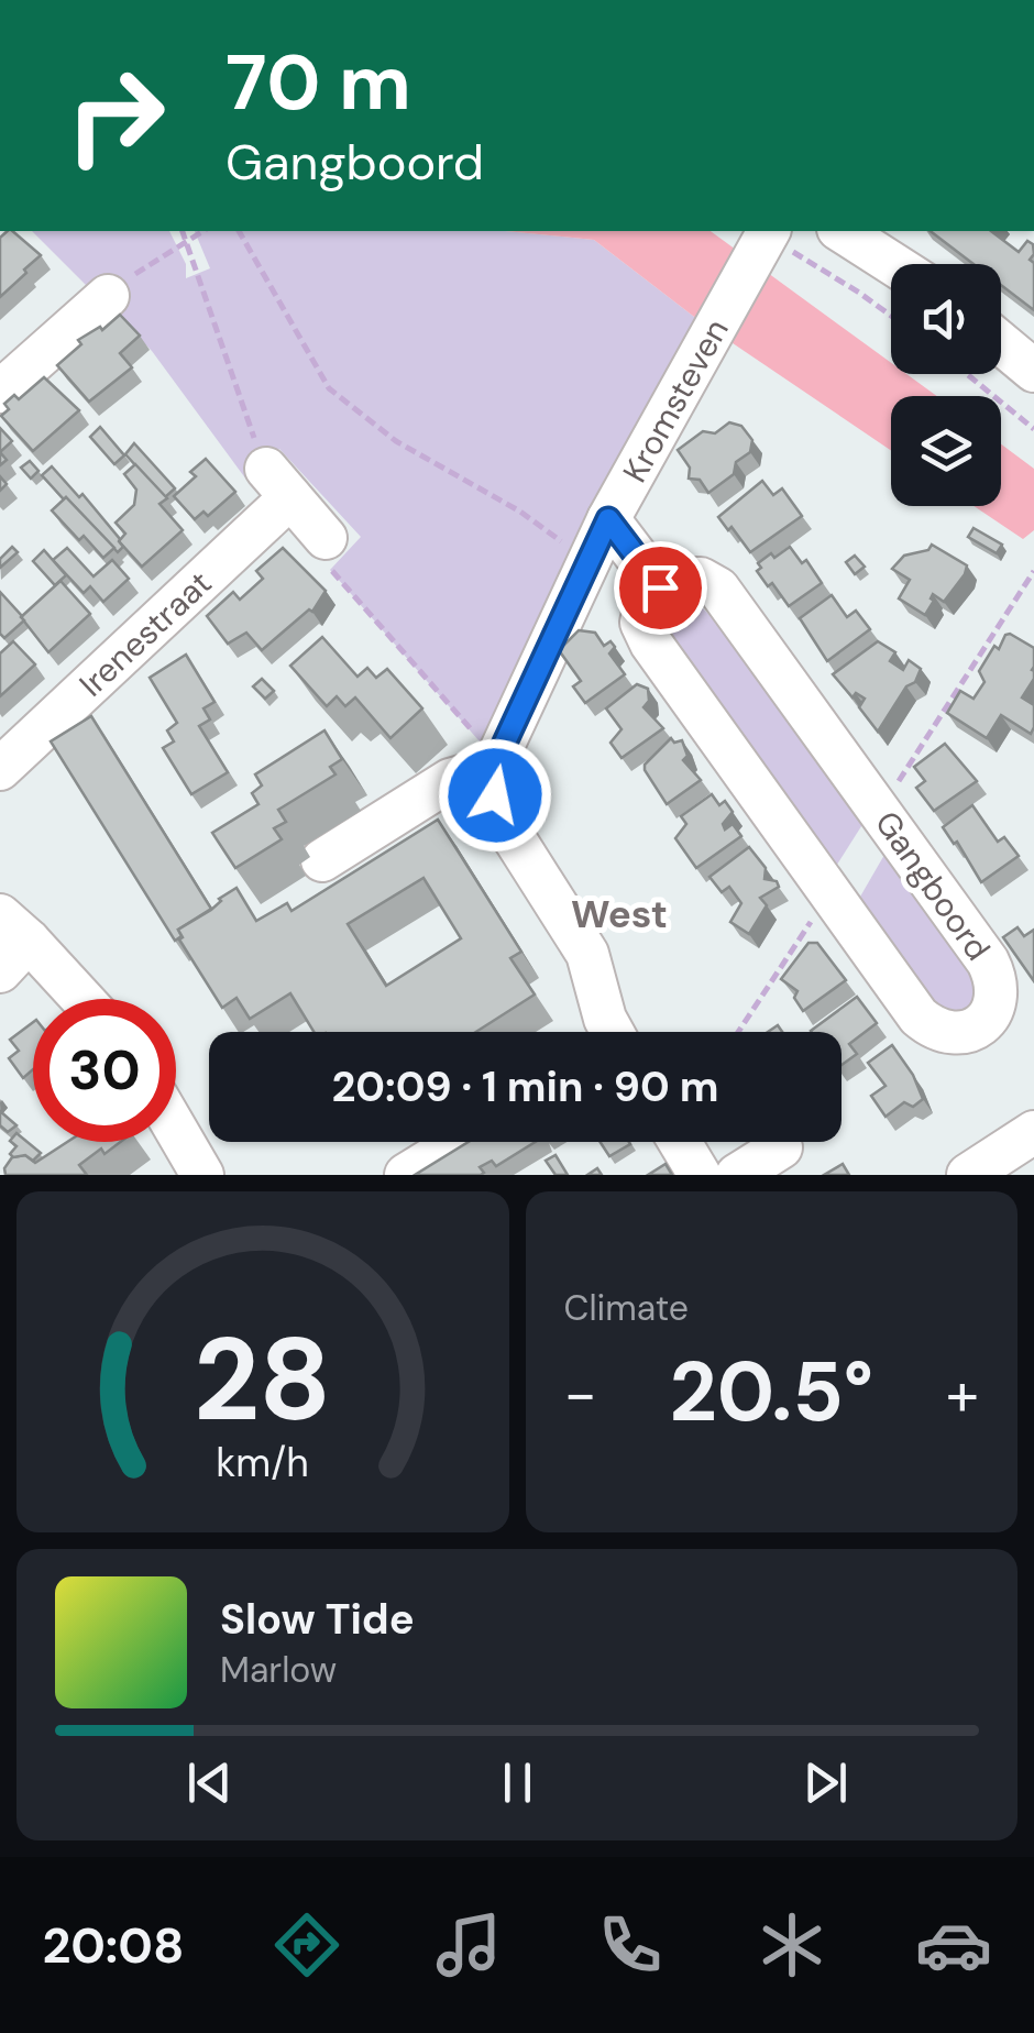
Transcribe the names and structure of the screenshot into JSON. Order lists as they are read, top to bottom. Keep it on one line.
{"streets":{"street":["Kromsteven","Irenestraat","Gangboord"]},"districts":["West"],"page":{"turn":["70 m","Gangboord"],"limit":"30","trip":"20:09 · 1 min · 90 m","tile":"Climate","heat":["−","20.5°","+"],"song":["Slow Tide","Marlow"],"tabs":"20:08","gauge":["28","km/h"]}}
